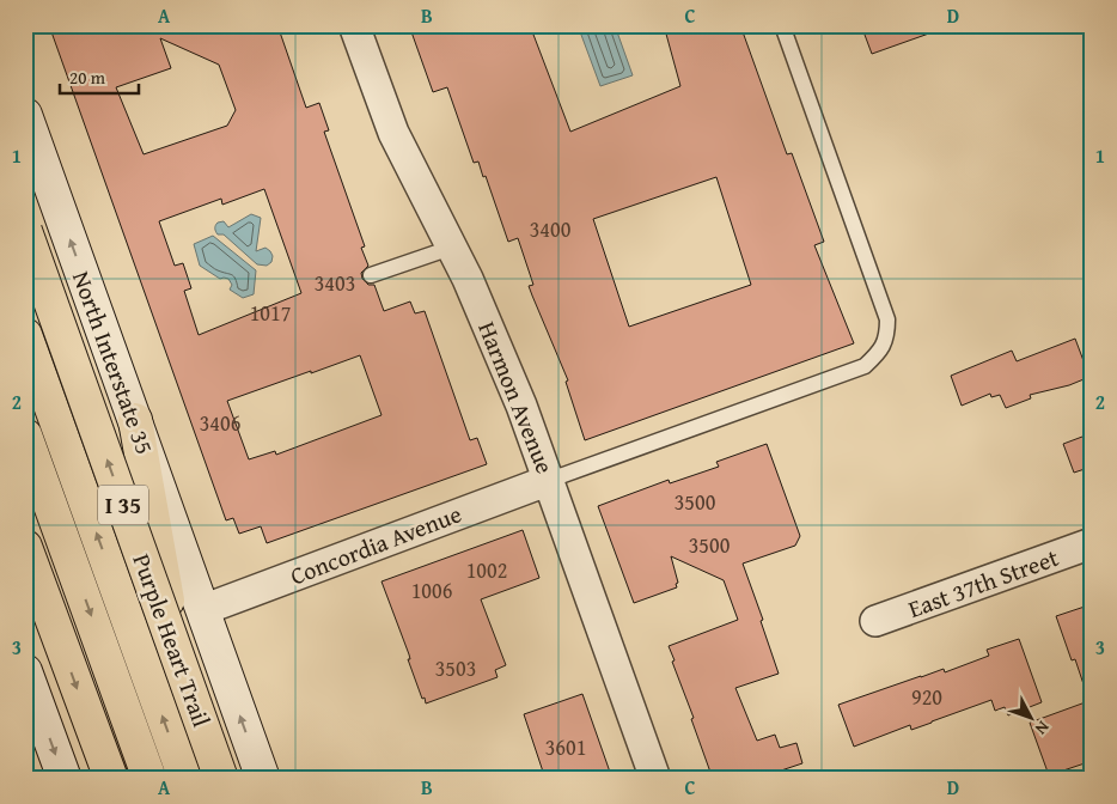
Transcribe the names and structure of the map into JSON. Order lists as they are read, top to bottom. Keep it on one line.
{"streets":{"highway":["I 35","Purple Heart Trail"],"main road":["North Interstate 35"],"street":["Harmon Avenue","Concordia Avenue","East 37th Street"]},"crossings":[["North Interstate 35","Concordia Avenue"],["Harmon Avenue","Concordia Avenue"]],"one_way":["North Interstate 35"],"house_numbers":["3400","3403","1017","3406","3500","3500","1002","1006","3503","920","3601"],"scale_bar":"20 m","north":"bottom right","grid":{"columns":["A","B","C","D"],"rows":["1","2","3"]}}
